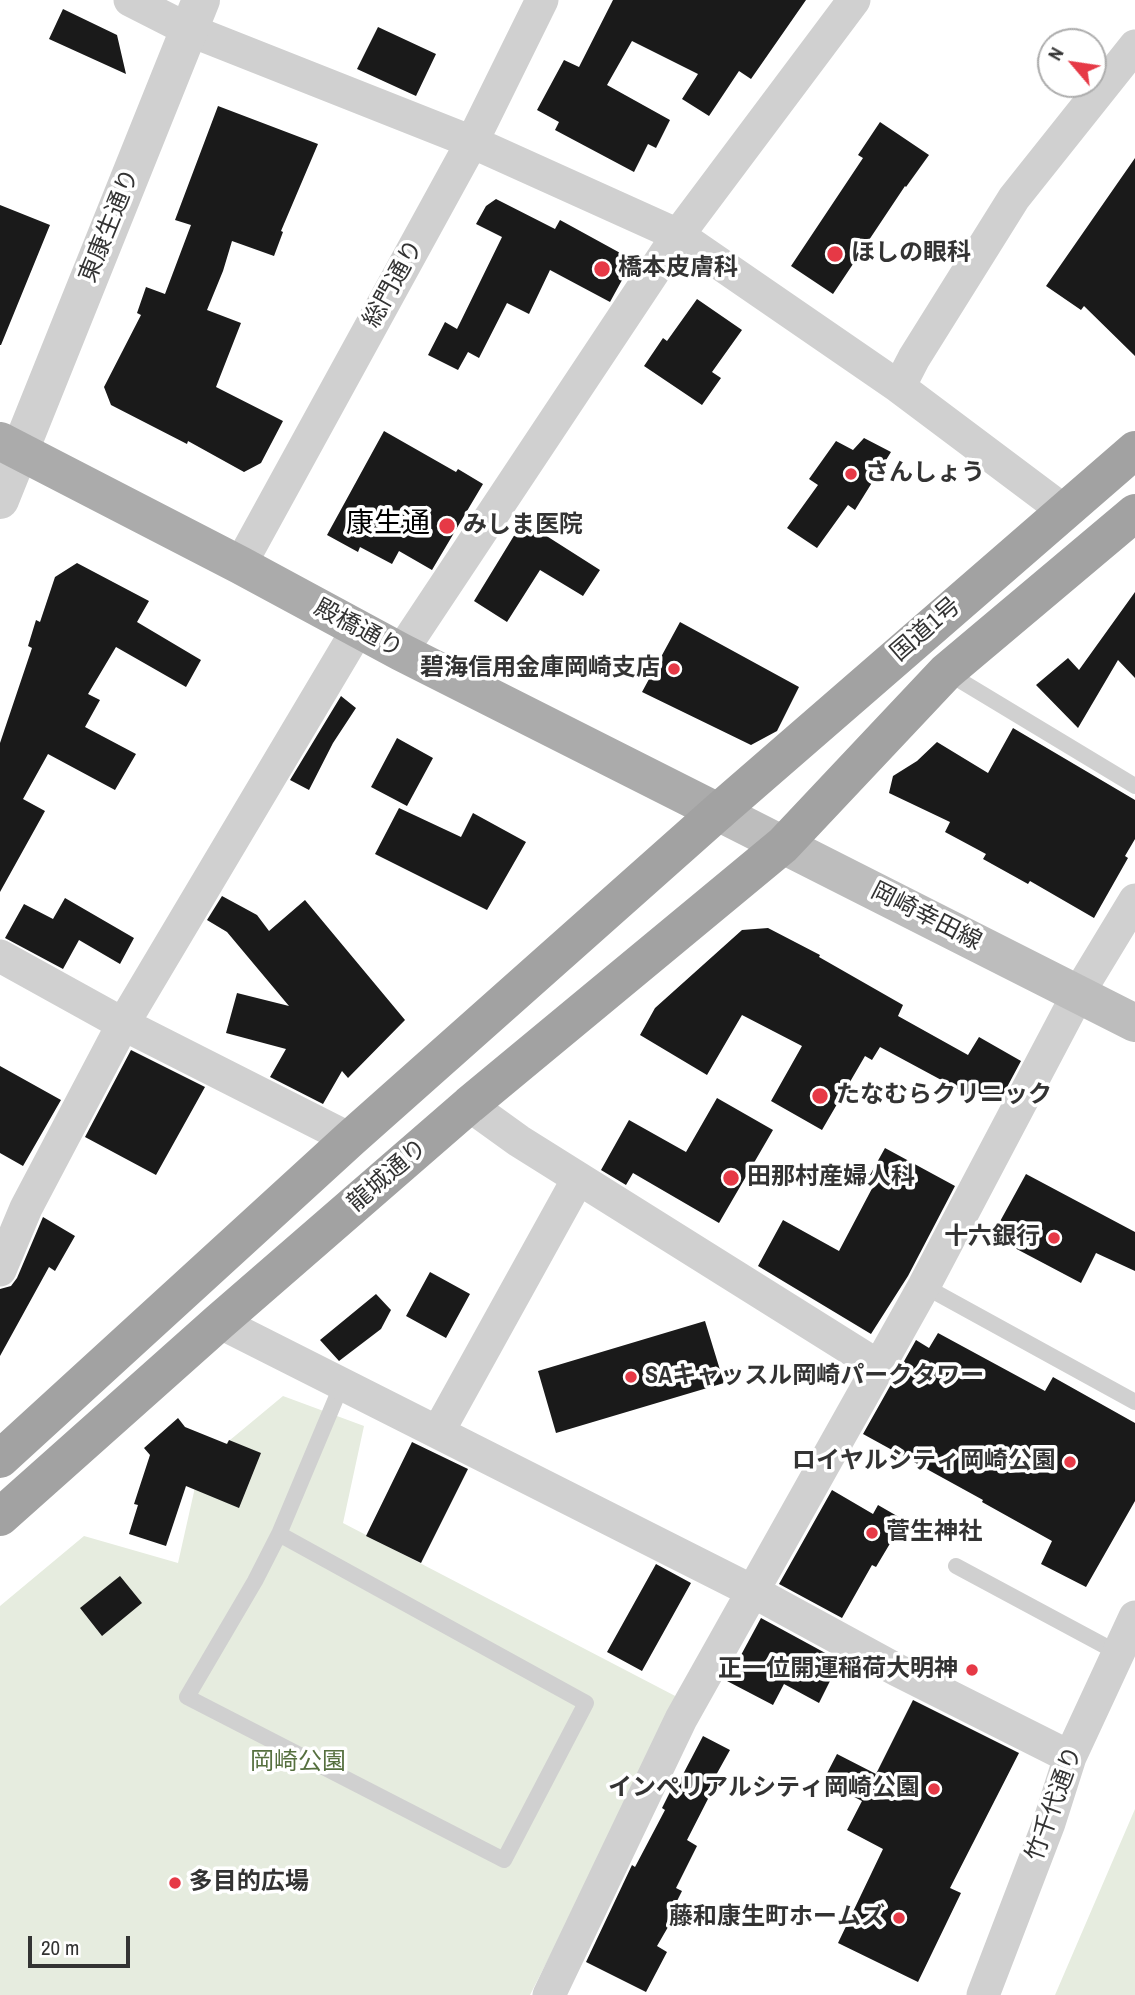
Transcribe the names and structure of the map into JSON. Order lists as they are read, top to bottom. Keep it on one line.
{"streets":{"highway":["国道1号","龍城通り"],"main road":["殿橋通り","岡崎幸田線"],"street":["東康生通り","総門通り","竹千代通り"]},"crossings":[["東康生通り","殿橋通り"],["総門通り","殿橋通り"],["殿橋通り","国道1号"],["殿橋通り","岡崎幸田線"],["国道1号","岡崎幸田線"],["国道1号","龍城通り"],["岡崎幸田線","龍城通り"]],"districts":["康生通"],"parks":["岡崎公園"],"places":["ほしの眼科","橋本皮膚科","さんしょう","みしま医院","碧海信用金庫岡崎支店","たなむらクリニック","田那村産婦人科","十六銀行","SAキャッスル岡崎パークタワー","ロイヤルシティ岡崎公園","菅生神社","正一位開運稲荷大明神","インペリアルシティ岡崎公園","多目的広場","藤和康生町ホームズ"],"scale_bar":"20 m","north":"top left"}
